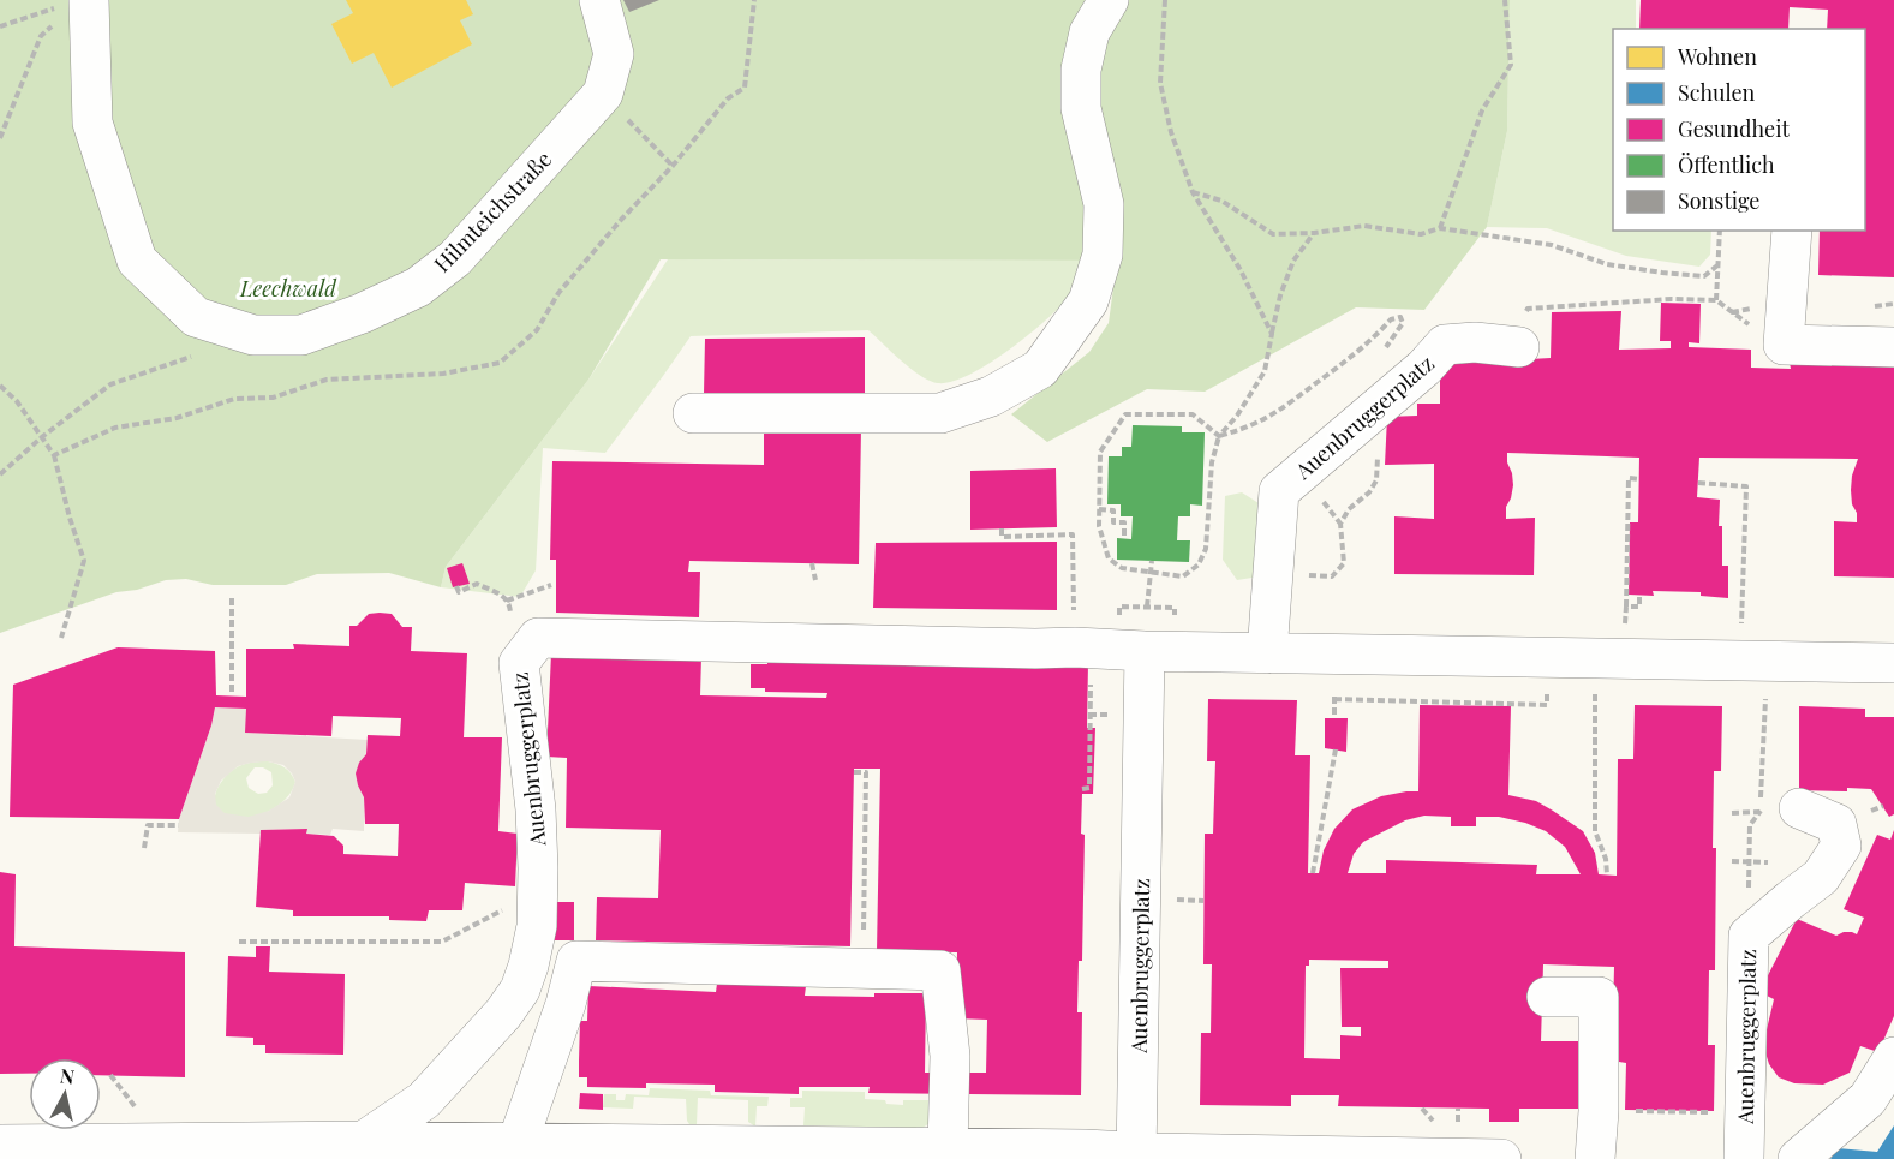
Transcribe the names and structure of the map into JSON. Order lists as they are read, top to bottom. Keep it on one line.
{"streets":{"street":["Hilmteichstraße","Auenbruggerplatz"]},"parks":["Leechwald"],"legend":["Wohnen","Schulen","Gesundheit","Öffentlich","Sonstige"],"north":"top"}
